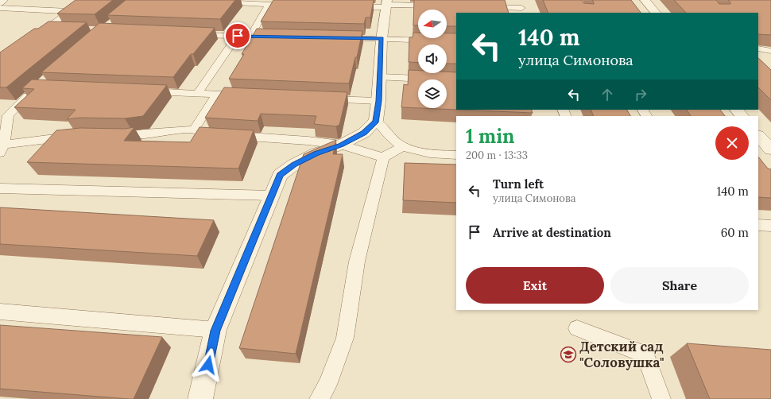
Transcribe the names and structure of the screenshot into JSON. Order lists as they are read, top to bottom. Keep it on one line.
{"places":{"school or university":["Детский сад \"Соловушка\""]},"north":"left","page":{"turn":["140 m","улица Симонова"],"heading":["1 min","200 m · 13:33"],"list":[{"name":"Turn left","note":"улица Симонова","value":"140 m"},{"name":"Arrive at destination","value":"60 m"}],"buttons":["Exit","Share"]}}
